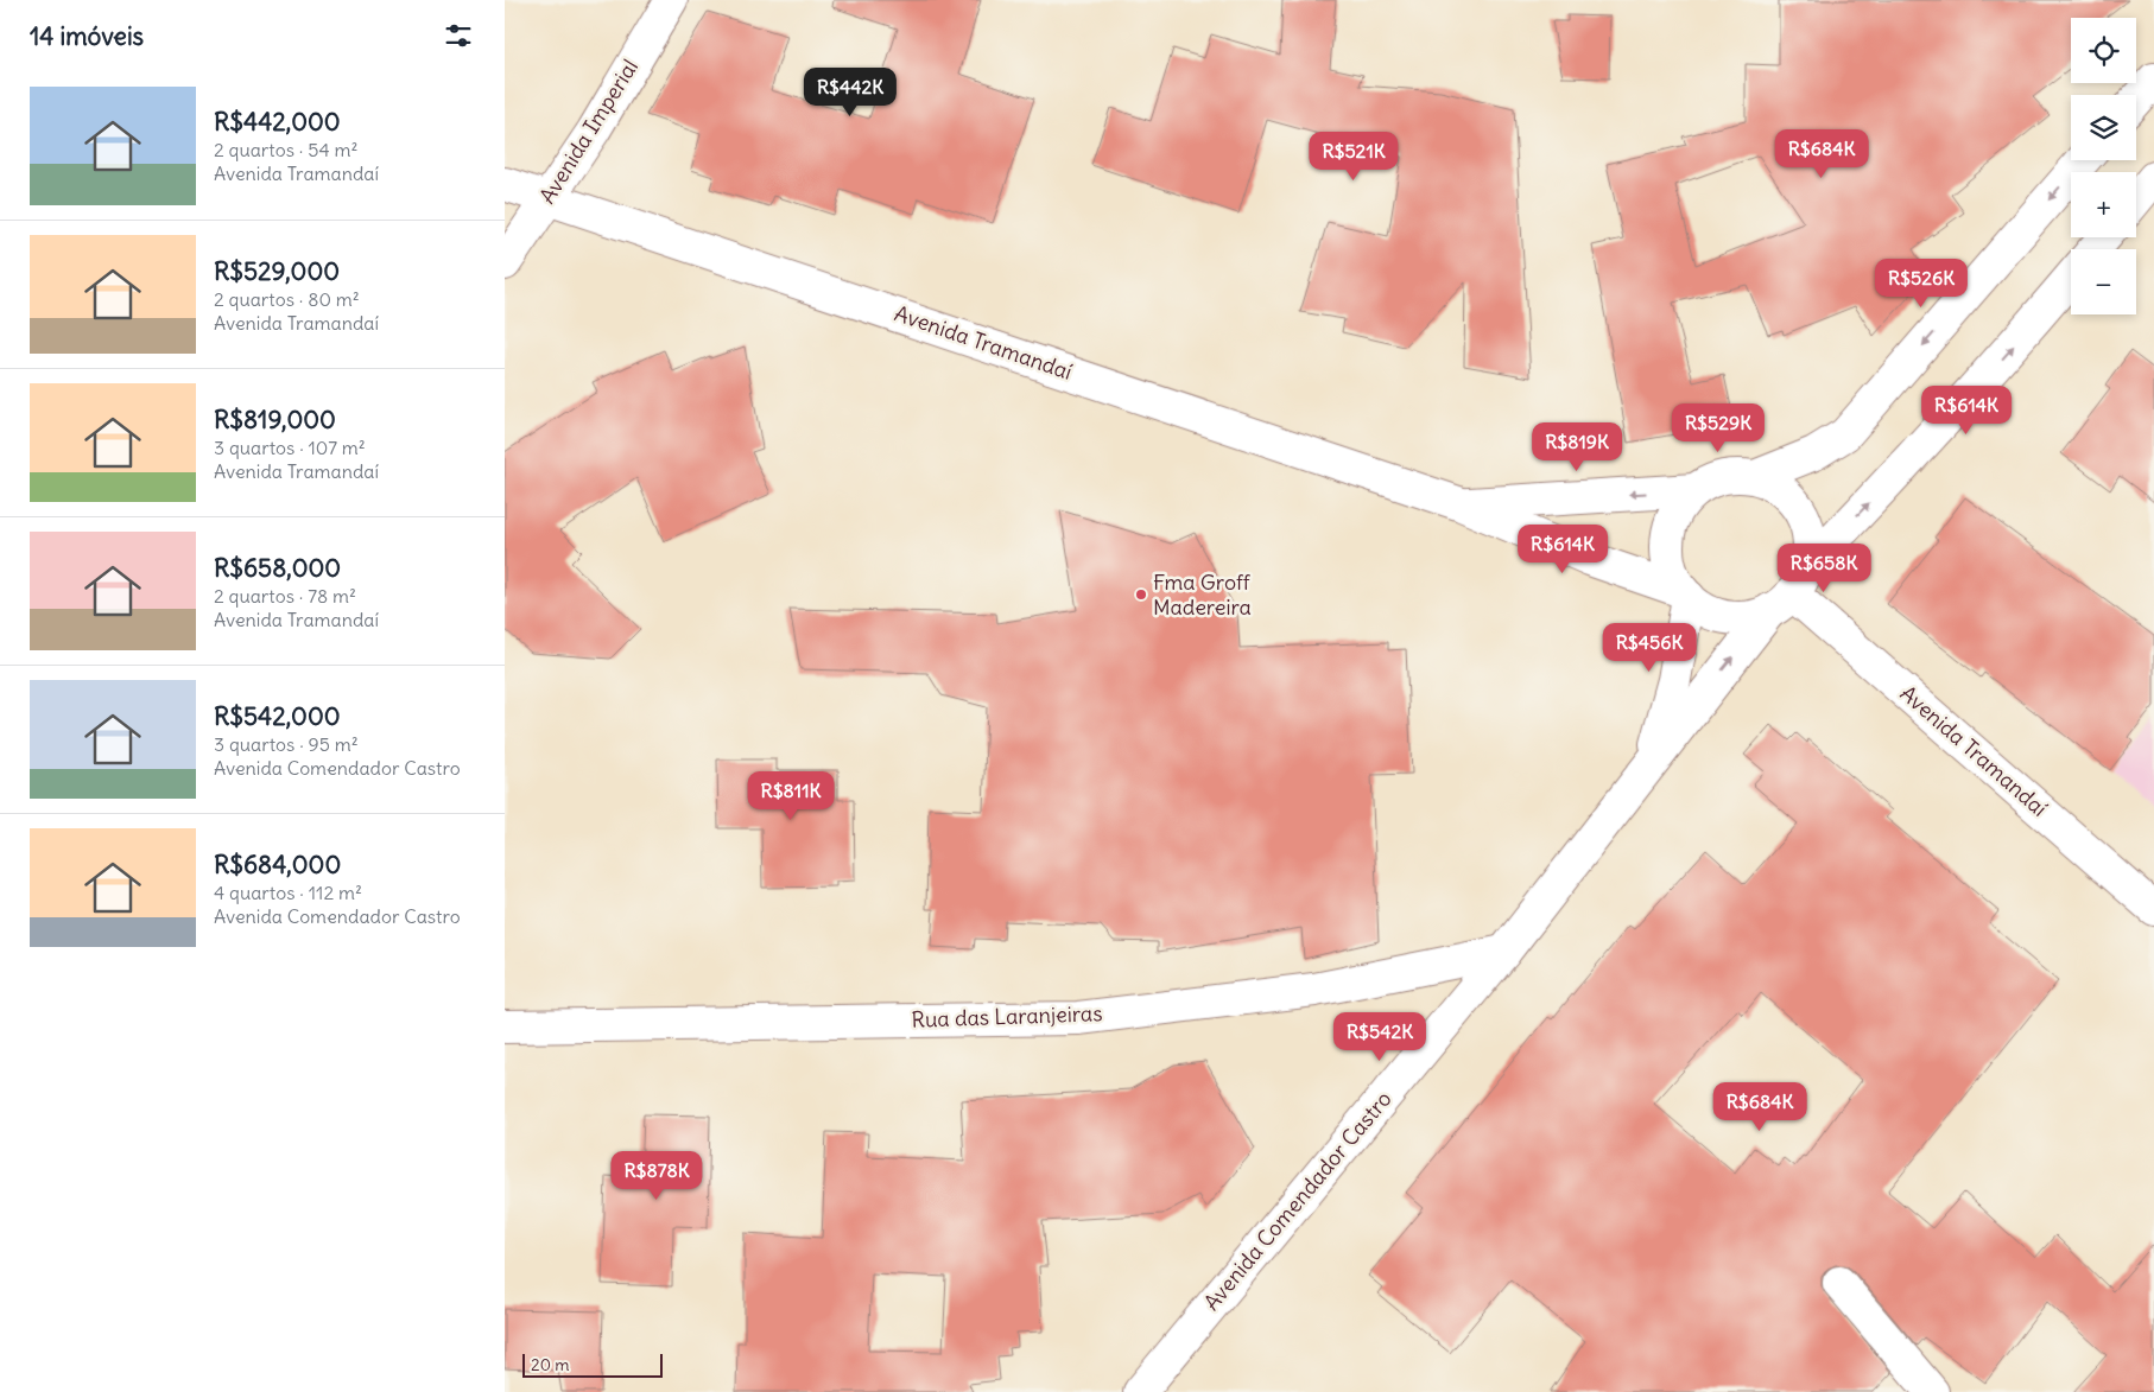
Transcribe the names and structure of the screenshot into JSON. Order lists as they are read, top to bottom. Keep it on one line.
{"streets":{"street":["Avenida Imperial","Avenida Tramandaí","Rua das Laranjeiras","Avenida Comendador Castro"]},"crossings":[["Avenida Imperial","Avenida Tramandaí"],["Avenida Tramandaí","Avenida Comendador Castro"],["Rua das Laranjeiras","Avenida Comendador Castro"]],"places":["Fma Groff Madereira"],"scale_bar":"20 m","page":{"heading":"14 imóveis","map_buttons":["+","−"],"price":["R$442K","R$684K","R$521K","R$526K","R$614K","R$529K","R$819K","R$614K","R$658K","R$456K","R$811K","R$542K","R$684K","R$878K"],"list":[{"name":"R$442,000","note":"2 quartos · 54 m² · Avenida Tramandaí"},{"name":"R$529,000","note":"2 quartos · 80 m² · Avenida Tramandaí"},{"name":"R$819,000","note":"3 quartos · 107 m² · Avenida Tramandaí"},{"name":"R$658,000","note":"2 quartos · 78 m² · Avenida Tramandaí"},{"name":"R$542,000","note":"3 quartos · 95 m² · Avenida Comendador Castro"},{"name":"R$684,000","note":"4 quartos · 112 m² · Avenida Comendador Castro"}],"scale":"20 m"}}
